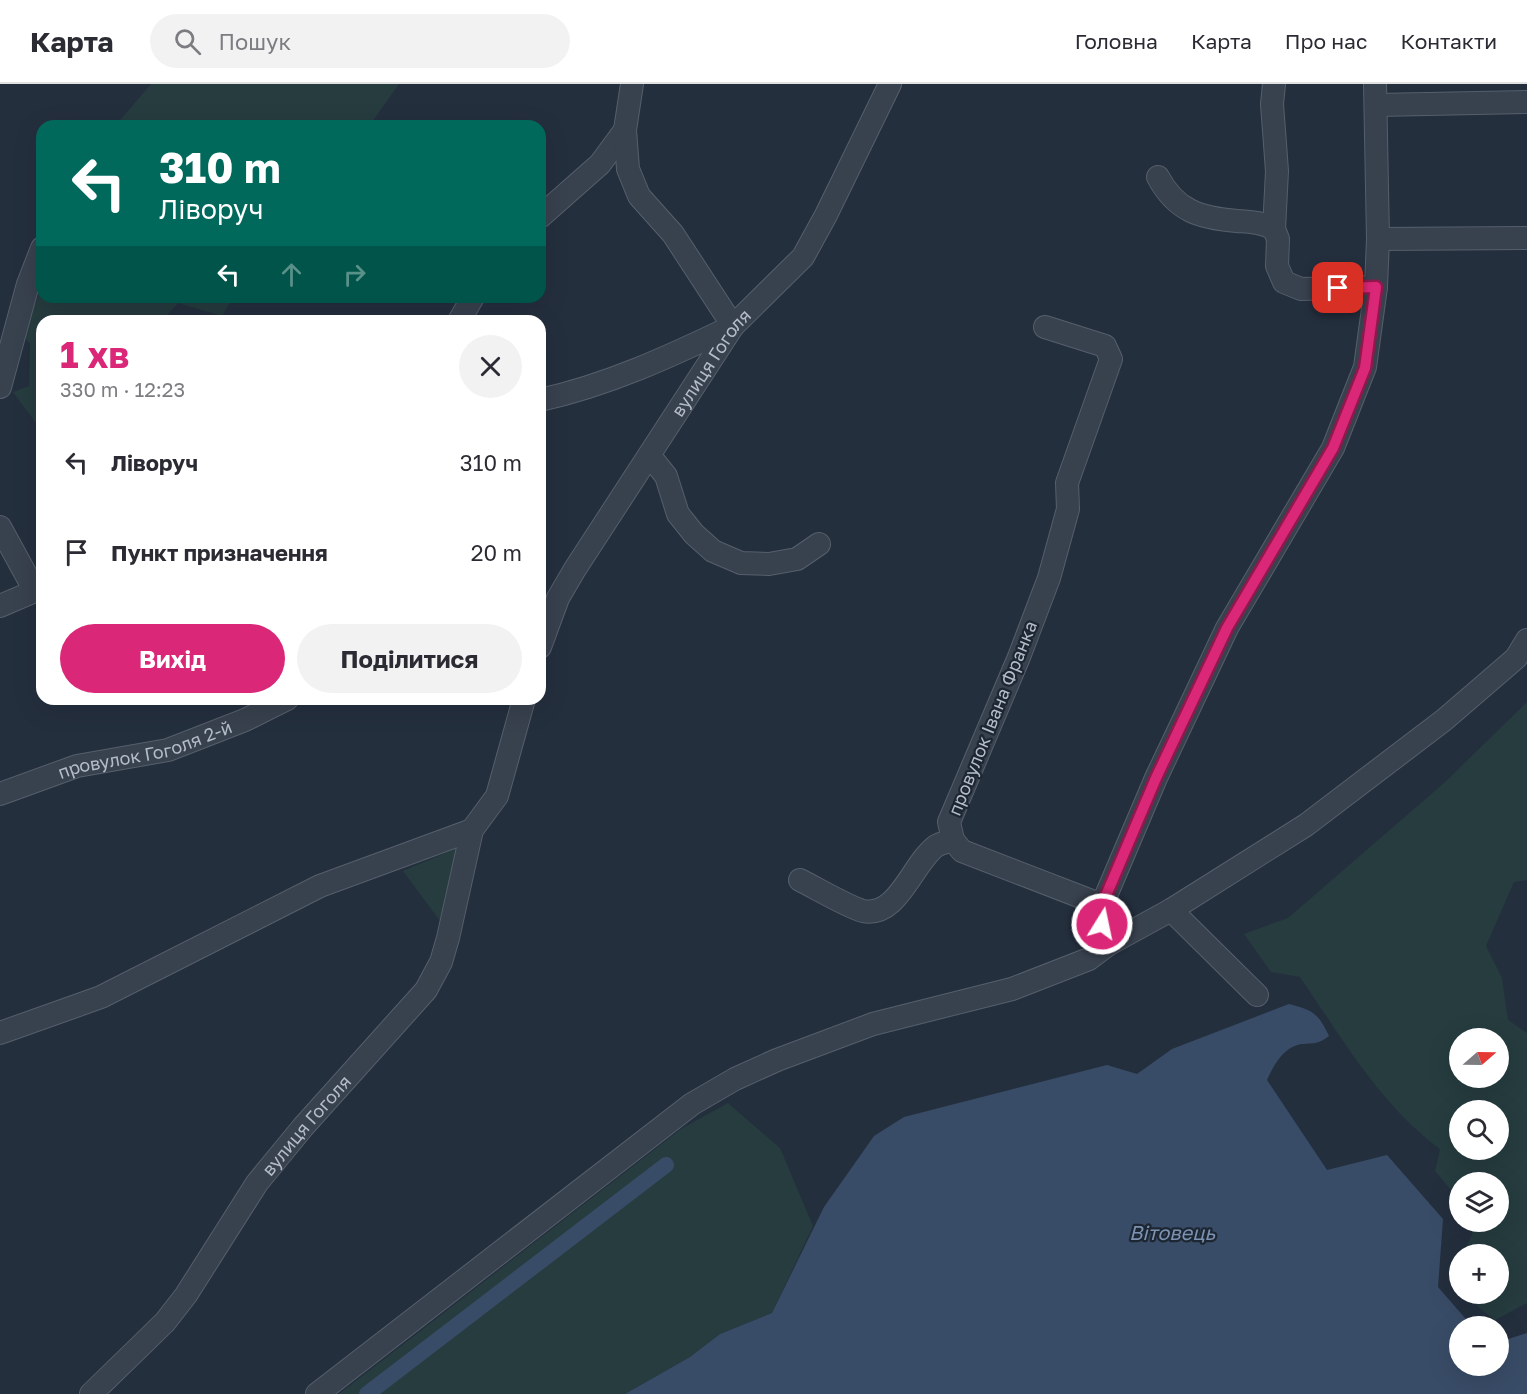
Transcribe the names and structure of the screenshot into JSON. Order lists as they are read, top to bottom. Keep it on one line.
{"streets":{"street":["вулиця Гоголя","провулок Івана Франка","провулок Гоголя 2-й"]},"water":["Вітовець"],"north":"right","page":{"header":"Карта","search":"Пошук","nav":["Головна","Карта","Про нас","Контакти"],"turn":["310 m","Ліворуч"],"heading":["1 хв","330 m · 12:23"],"list":[{"name":"Ліворуч","value":"310 m"},{"name":"Пункт призначення","value":"20 m"}],"buttons":["Вихід","Поділитися"],"map_buttons":["+","−"]}}
